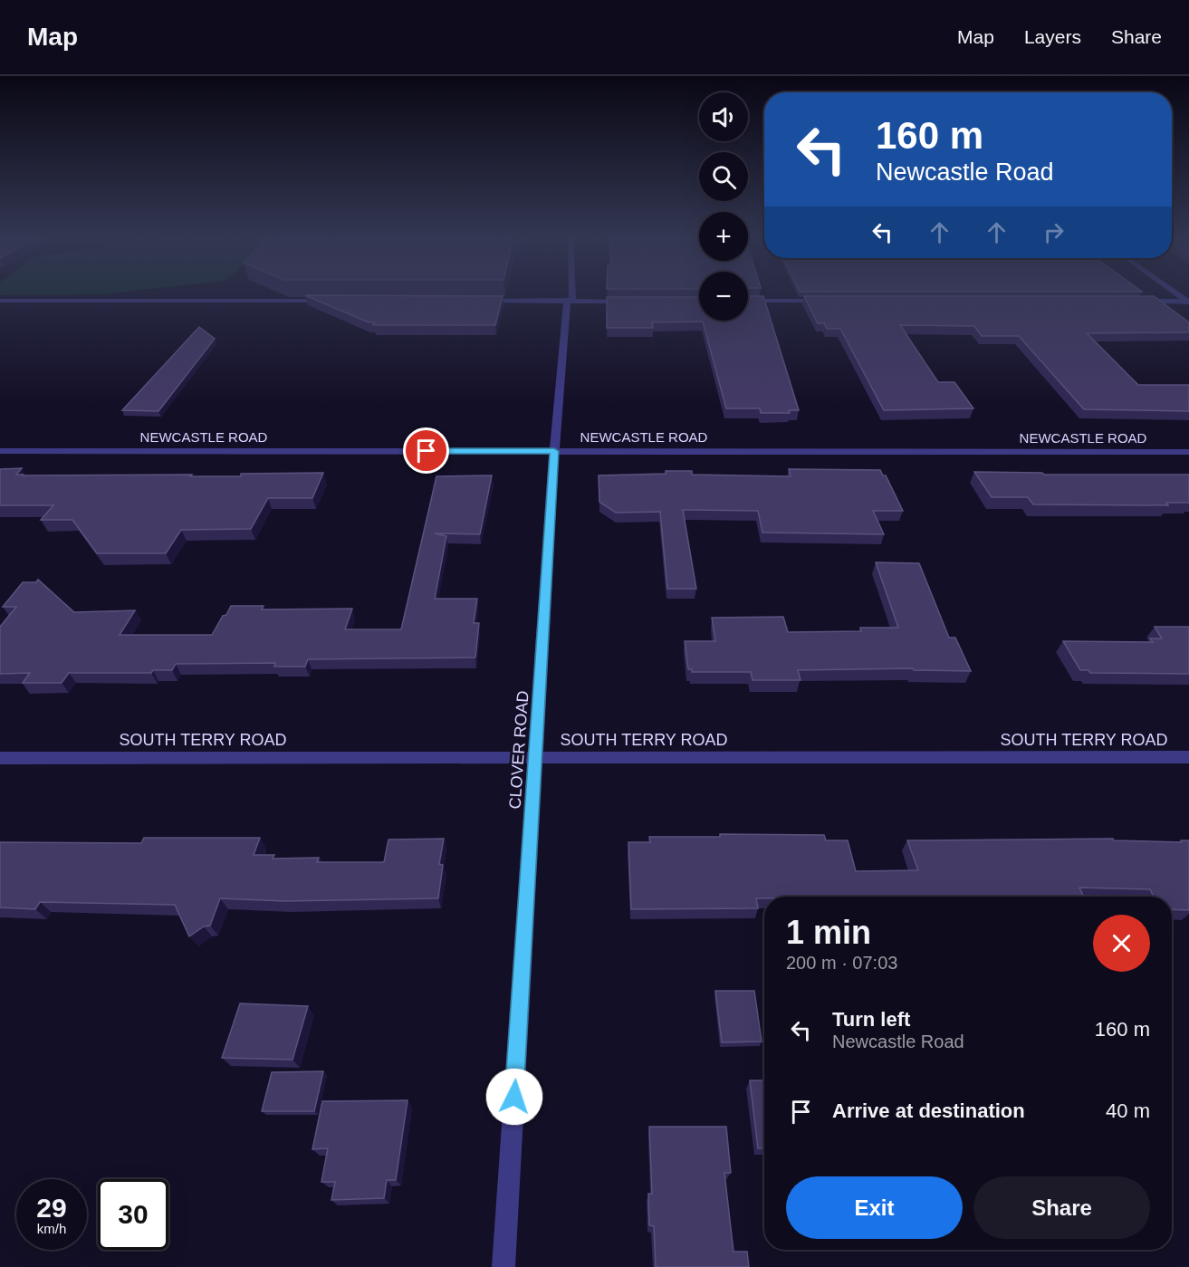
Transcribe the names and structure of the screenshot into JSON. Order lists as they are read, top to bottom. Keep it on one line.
{"streets":{"street":["NEWCASTLE ROAD","SOUTH TERRY ROAD","CLOVER ROAD"]},"crossings":[["NEWCASTLE ROAD","CLOVER ROAD"],["SOUTH TERRY ROAD","CLOVER ROAD"]],"page":{"header":"Map","nav":["Map","Layers","Share"],"map_buttons":["+","−"],"turn":["160 m","Newcastle Road"],"heading":["1 min","200 m · 07:03"],"list":[{"name":"Turn left","note":"Newcastle Road","value":"160 m"},{"name":"Arrive at destination","value":"40 m"}],"buttons":["Exit","Share"],"speed":"29 km/h","limit":"30"}}
